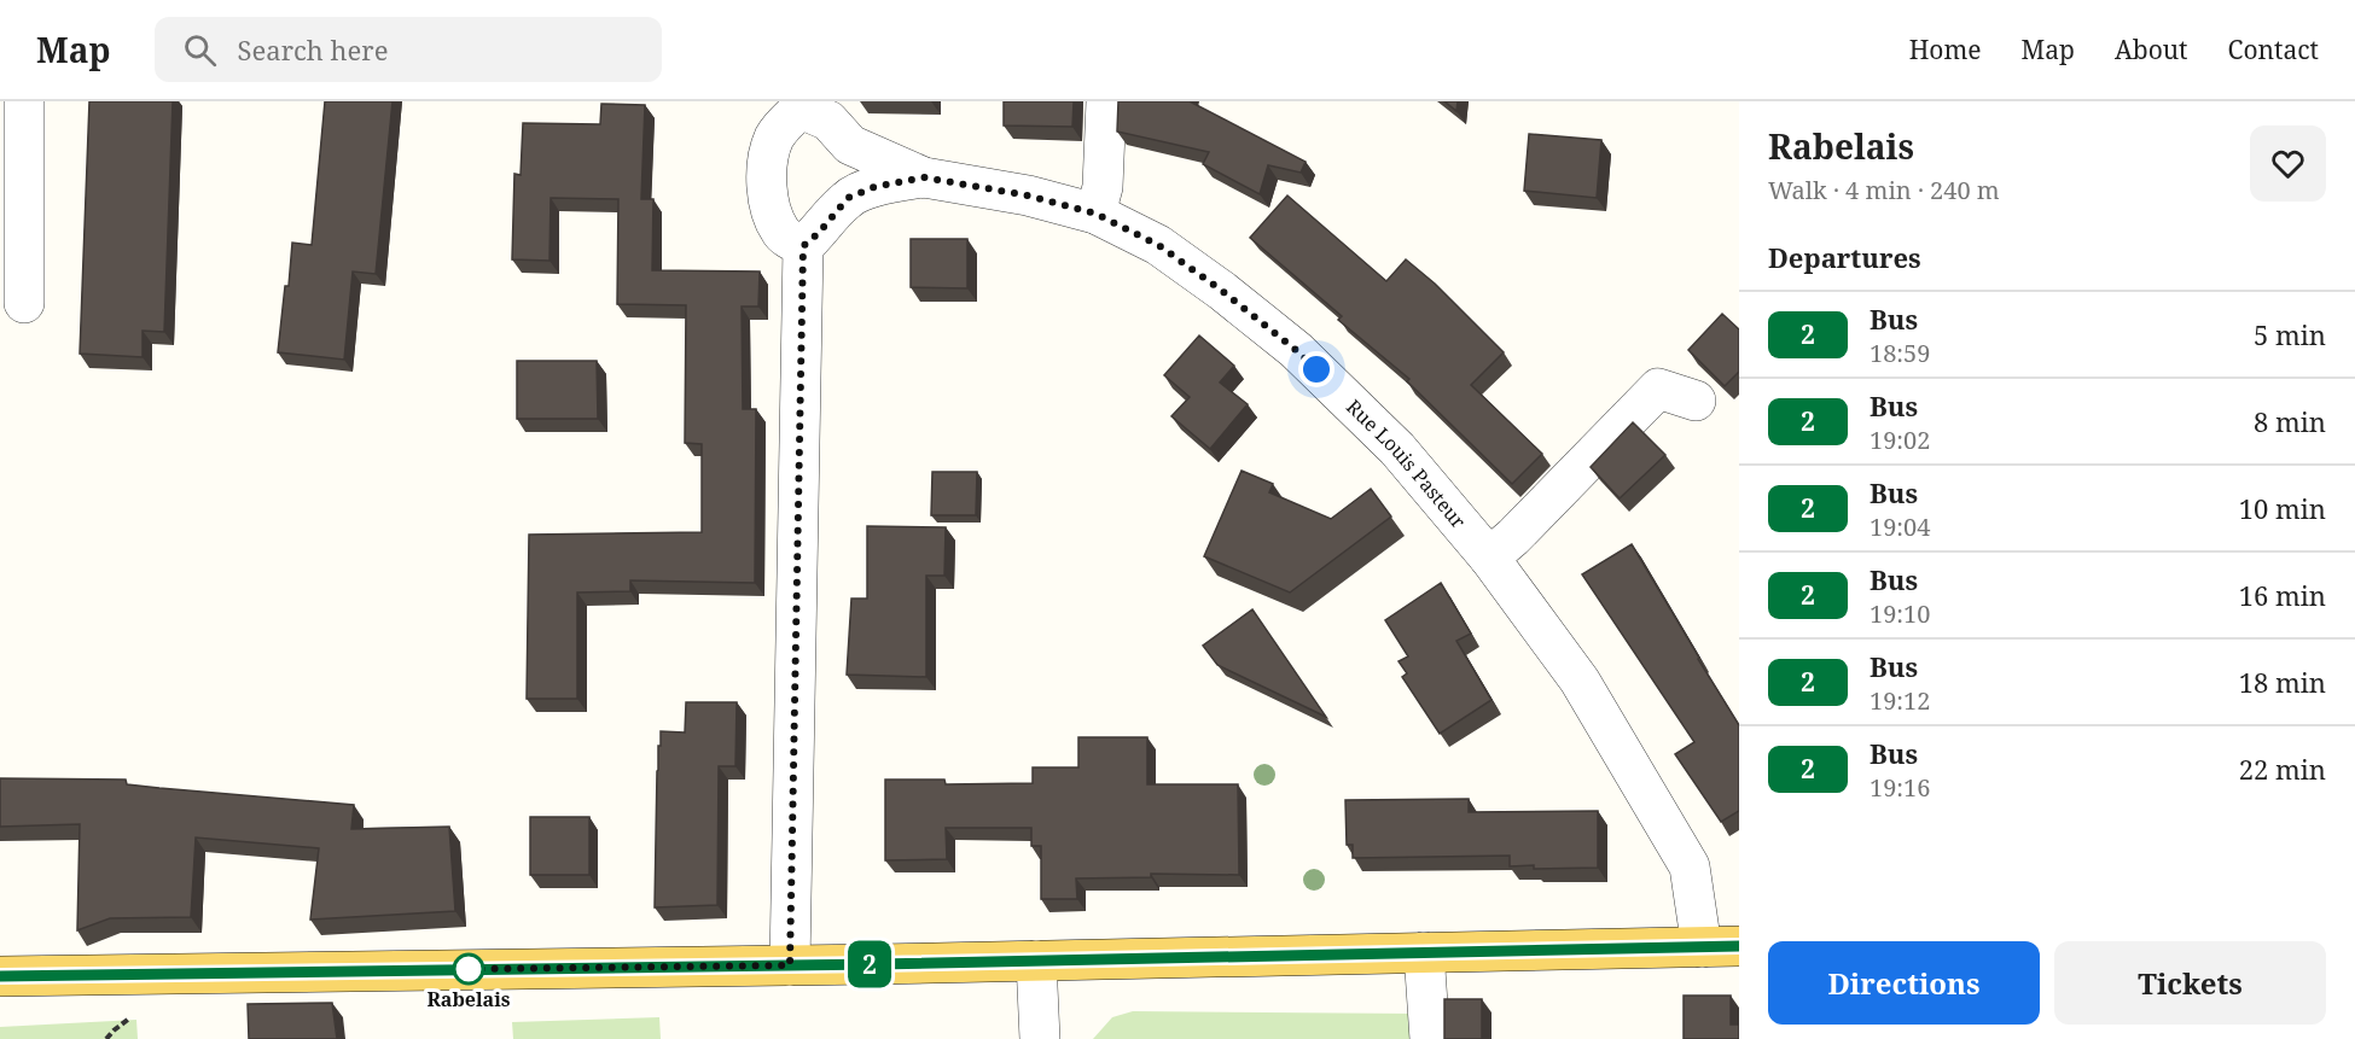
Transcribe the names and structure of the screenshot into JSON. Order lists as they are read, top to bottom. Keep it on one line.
{"streets":{"street":["Rue Louis Pasteur"]},"places":["Rabelais"],"lines":["bus line 2"],"page":{"header":"Map","search":"Search here","nav":["Home","Map","About","Contact"],"on_map":"2","heading":[["Rabelais","Walk · 4 min · 240 m"],"Departures"],"list":[{"mark":"2","name":"Bus","note":"18:59","value":"5 min"},{"mark":"2","name":"Bus","note":"19:02","value":"8 min"},{"mark":"2","name":"Bus","note":"19:04","value":"10 min"},{"mark":"2","name":"Bus","note":"19:10","value":"16 min"},{"mark":"2","name":"Bus","note":"19:12","value":"18 min"},{"mark":"2","name":"Bus","note":"19:16","value":"22 min"}],"buttons":["Directions","Tickets"]}}
